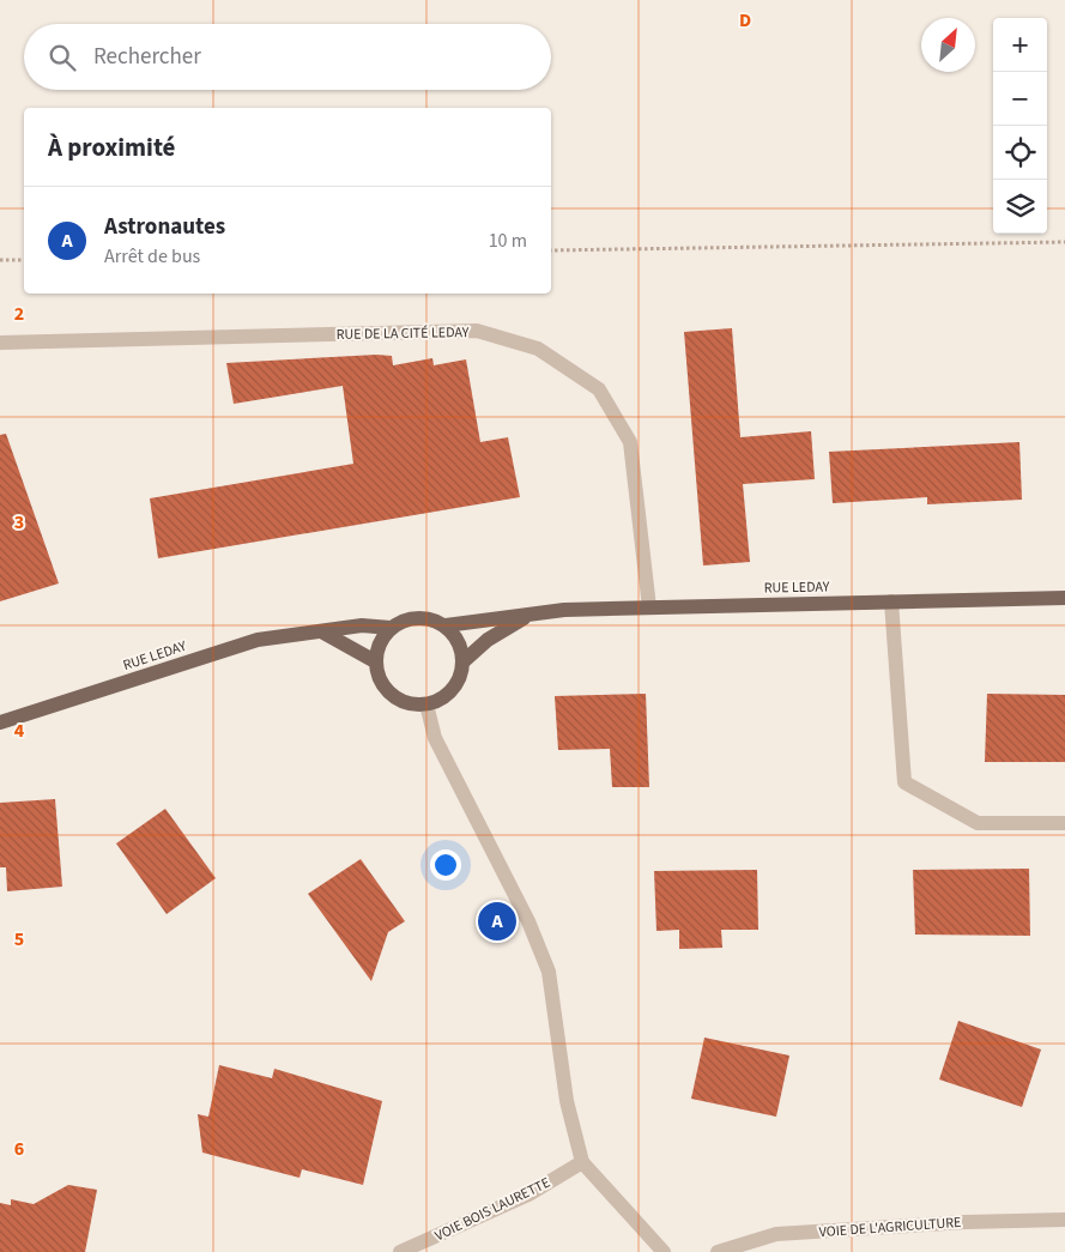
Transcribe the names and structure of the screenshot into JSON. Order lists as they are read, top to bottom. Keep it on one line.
{"streets":{"main road":["RUE LEDAY"],"street":["RUE DE LA CITÉ LEDAY","VOIE BOIS LAURETTE","VOIE DE L'AGRICULTURE"]},"crossings":[["RUE DE LA CITÉ LEDAY","RUE LEDAY"]],"north":"top right","page":{"map_buttons":["+","−"],"search":"Rechercher","heading":"À proximité","list":[{"mark":"A","name":"Astronautes","note":"Arrêt de bus","value":"10 m"}],"pins":"A"},"grid":{"columns":["D"],"rows":["2","3","4","5","6"]}}
